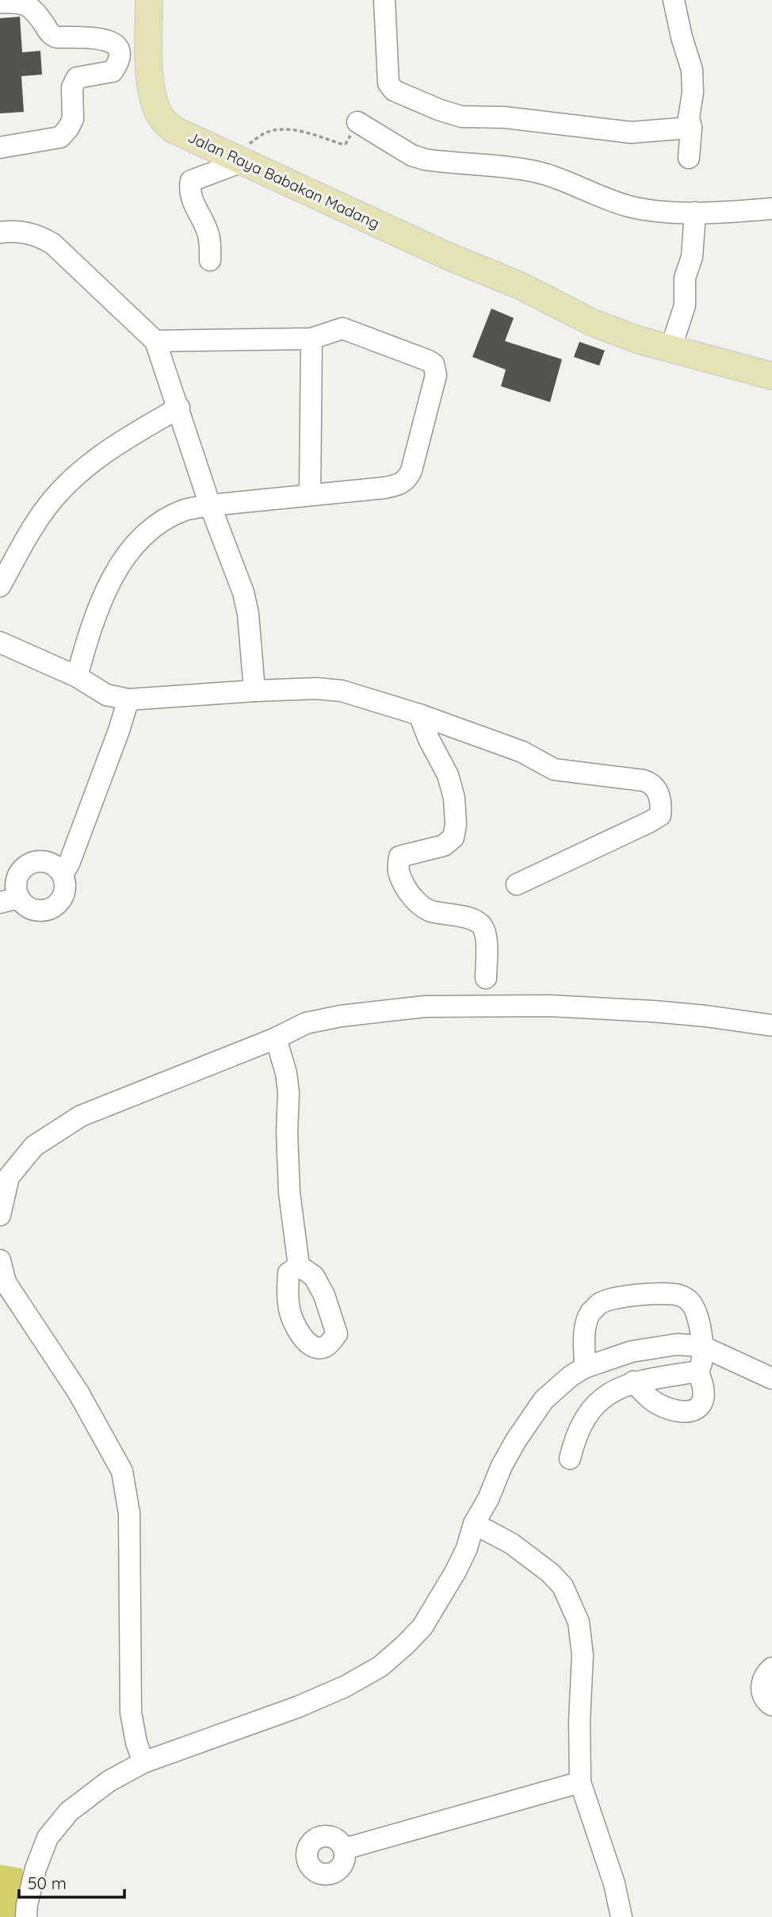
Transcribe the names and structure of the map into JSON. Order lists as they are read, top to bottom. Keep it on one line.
{"streets":{"main road":["Jalan Raya Babakan Madang"]},"scale_bar":"50 m"}
